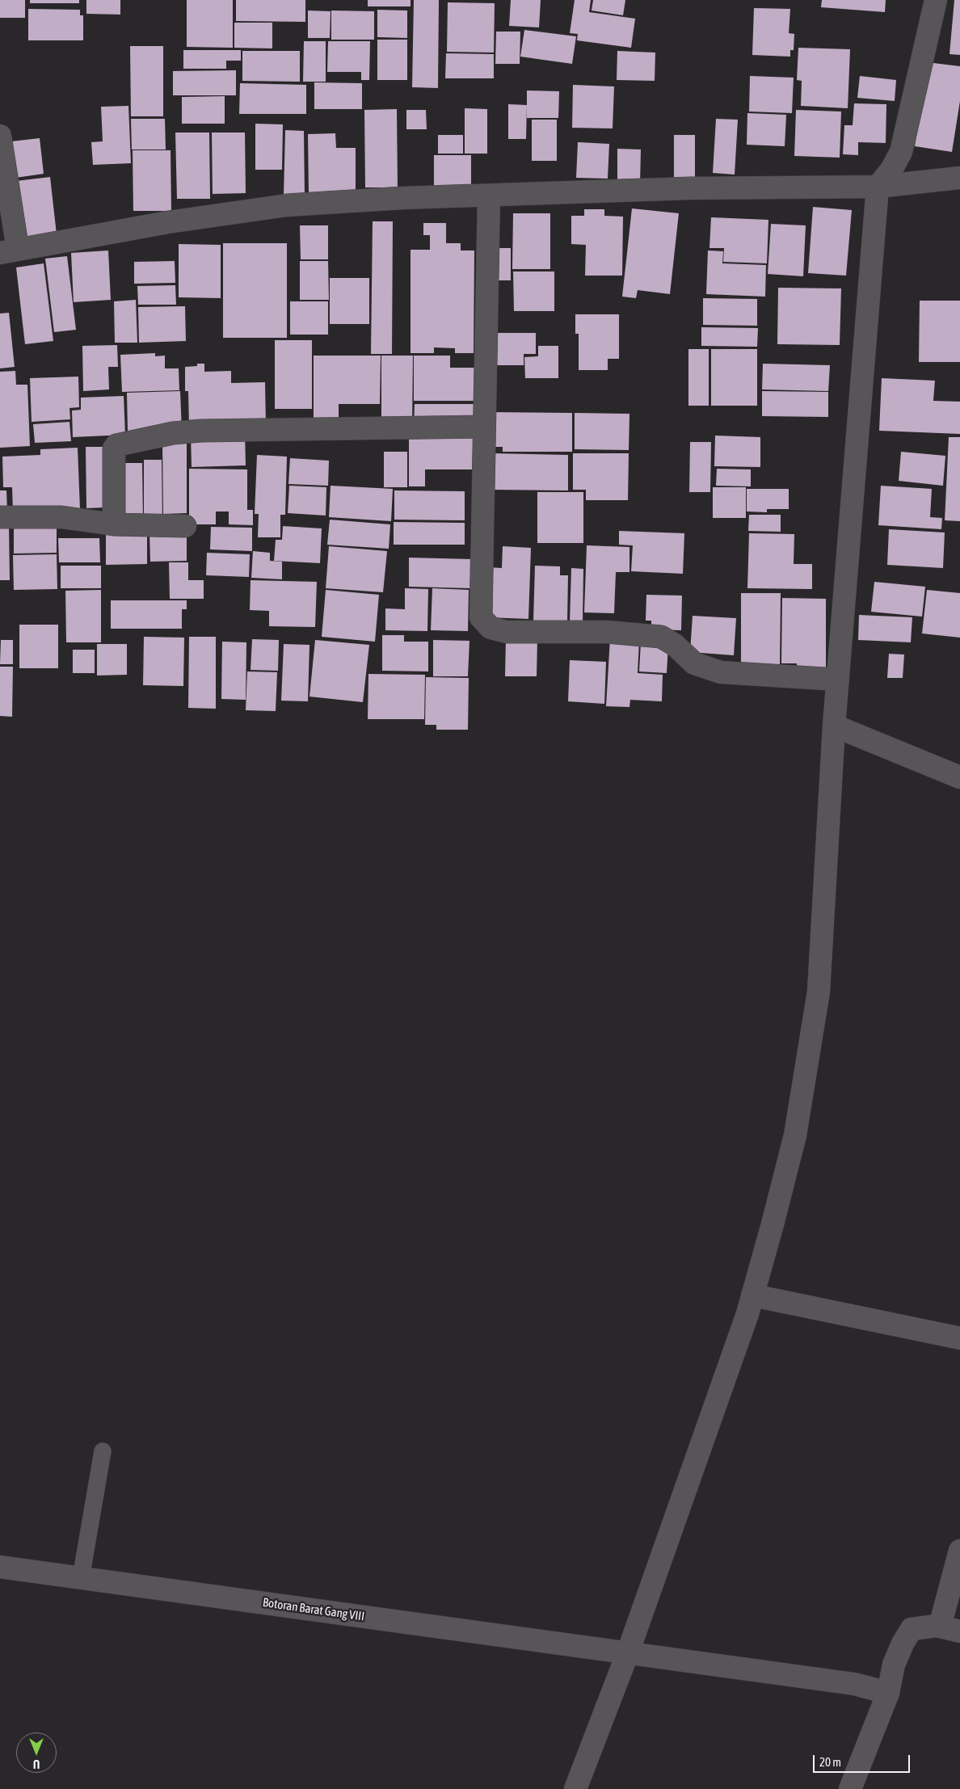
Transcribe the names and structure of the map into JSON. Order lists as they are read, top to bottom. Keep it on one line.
{"streets":{"street":["Botoran Barat Gang VIII"]},"scale_bar":"20 m","north":"bottom"}
